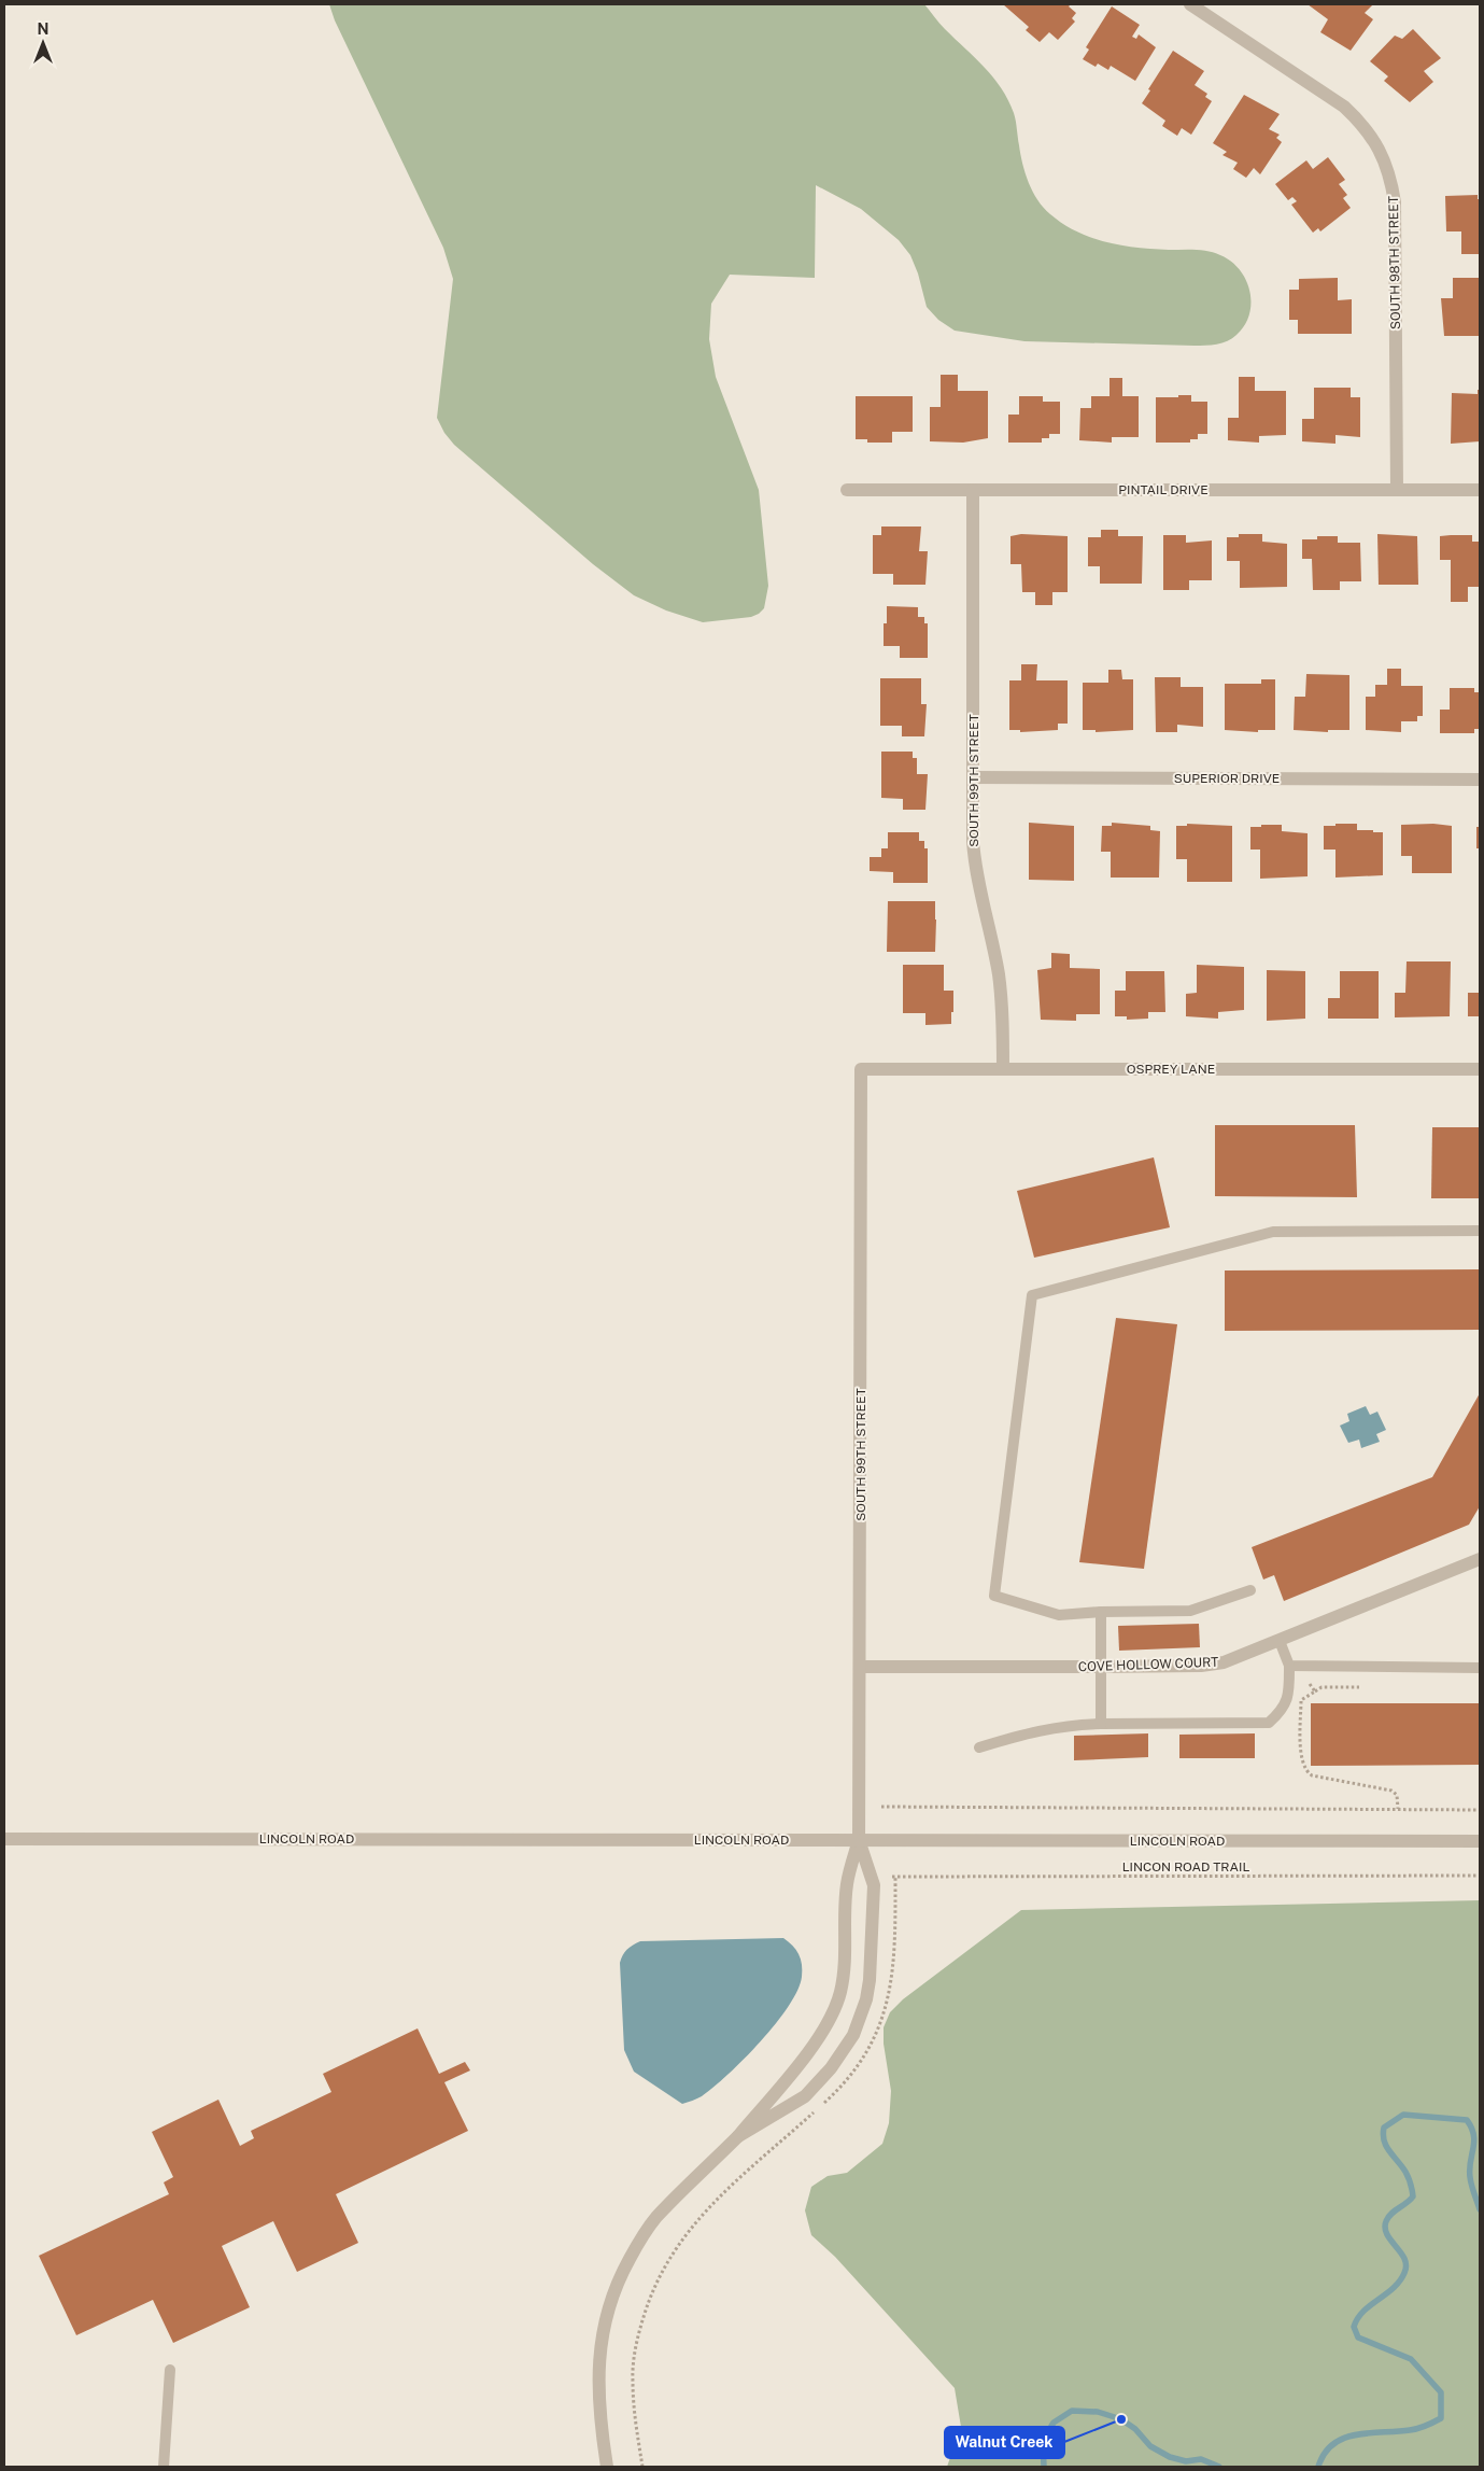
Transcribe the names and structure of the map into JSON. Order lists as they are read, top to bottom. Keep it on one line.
{"streets":{"street":["SOUTH 98TH STREET","PINTAIL DRIVE","SUPERIOR DRIVE","SOUTH 99TH STREET","OSPREY LANE","COVE HOLLOW COURT","LINCOLN ROAD"],"path":["LINCON ROAD TRAIL"]},"crossings":[["SOUTH 98TH STREET","PINTAIL DRIVE"],["PINTAIL DRIVE","SOUTH 99TH STREET"],["SUPERIOR DRIVE","SOUTH 99TH STREET"],["SOUTH 99TH STREET","OSPREY LANE"],["SOUTH 99TH STREET","COVE HOLLOW COURT"],["SOUTH 99TH STREET","LINCOLN ROAD"]],"places":["Walnut Creek"],"north":"top"}
